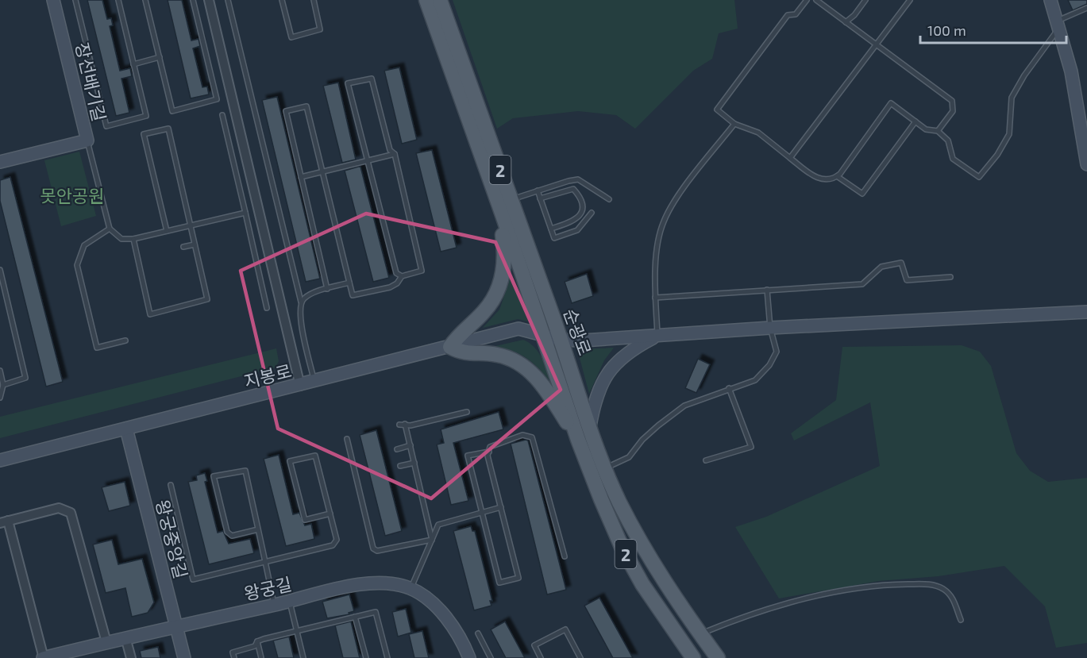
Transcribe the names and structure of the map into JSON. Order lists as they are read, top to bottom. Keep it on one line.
{"streets":{"main road":["2","순광로"],"street":["장선배기길","지봉로","왕궁중앙길","왕궁길"]},"crossings":[["순광로","지봉로"],["지봉로","왕궁중앙길"],["왕궁중앙길","왕궁길"]],"parks":["못안공원"],"scale_bar":"100 m"}
